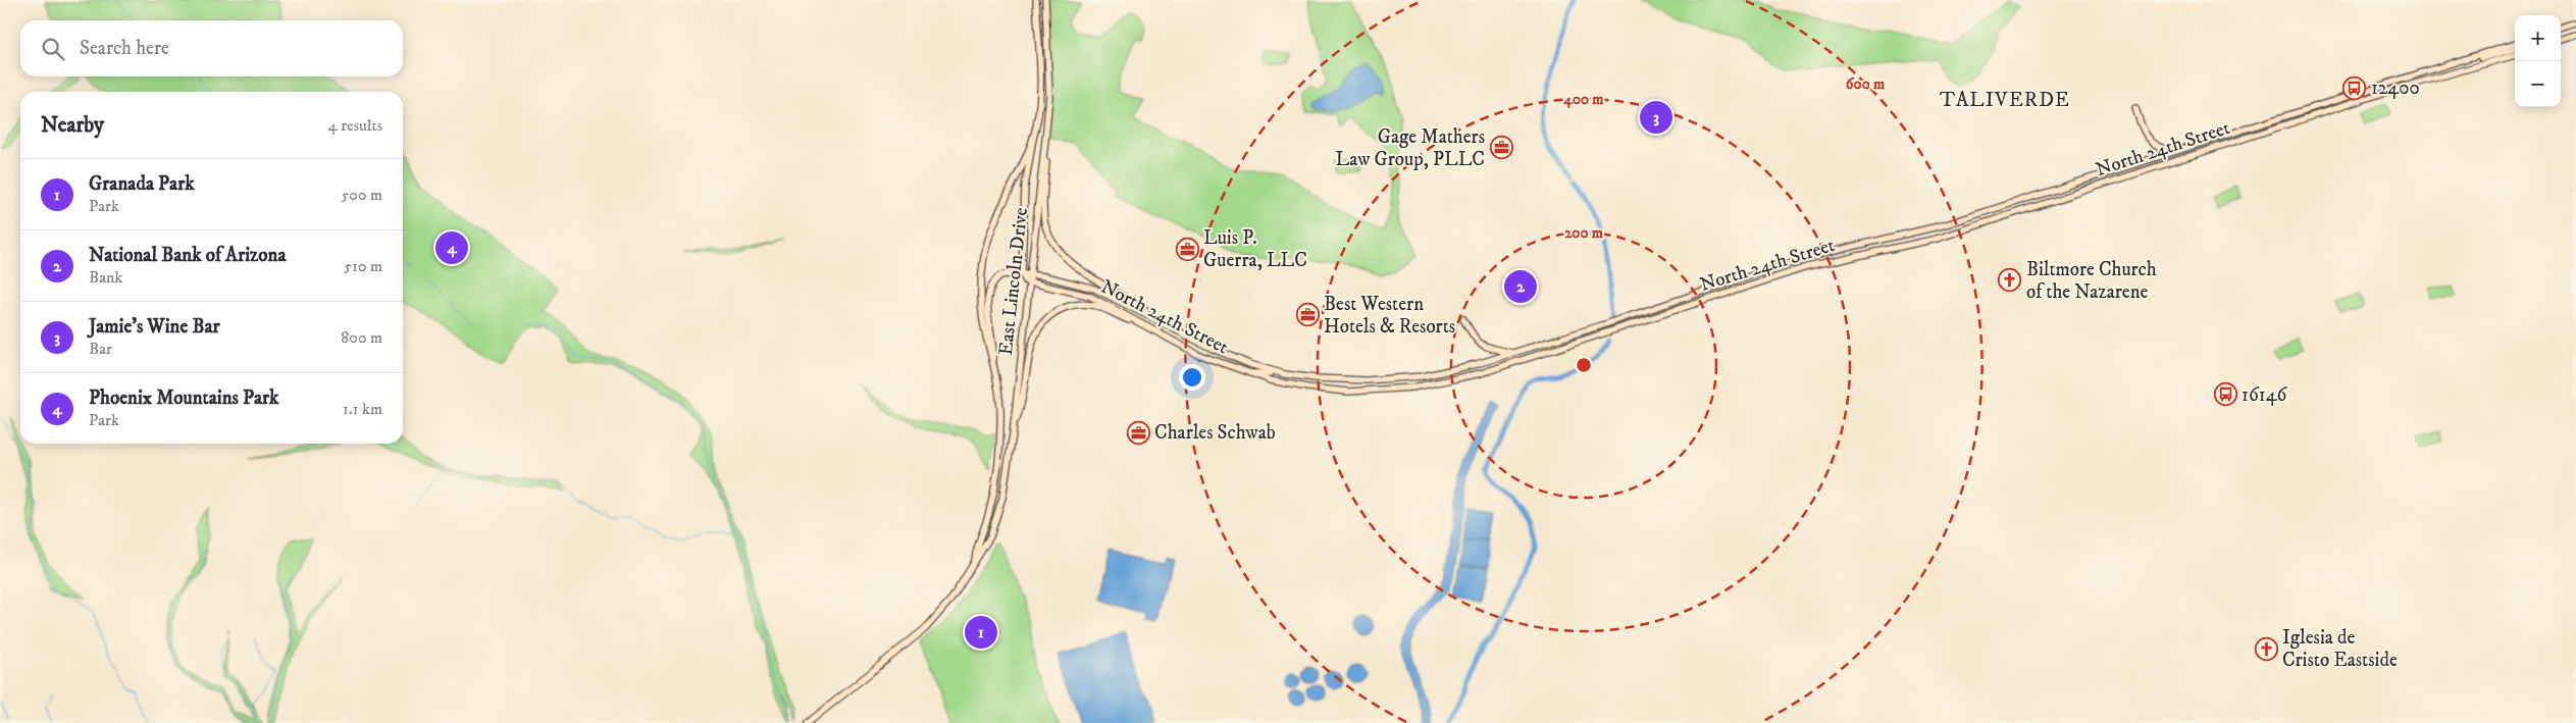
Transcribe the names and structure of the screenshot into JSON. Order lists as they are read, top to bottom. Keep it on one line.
{"streets":{"main road":["North 24th Street","East Lincoln Drive"]},"crossings":[["North 24th Street","East Lincoln Drive"]],"districts":["TALIVERDE"],"places":{"bus stop":["12400","16146"],"office":["Gage Mathers Law Group, PLLC","Luis P. Guerra, LLC","Best Western Hotels & Resorts","Charles Schwab"],"church":["Biltmore Church of the Nazarene","Iglesia de Cristo Eastside"]},"page":{"map_buttons":["+","−"],"search":"Search here","heading":["Nearby","4 results"],"pins":["3","4","2","1"],"list":[{"mark":"1","name":"Granada Park","note":"Park","value":"500 m"},{"mark":"2","name":"National Bank of Arizona","note":"Bank","value":"510 m"},{"mark":"3","name":"Jamie’s Wine Bar","note":"Bar","value":"800 m"},{"mark":"4","name":"Phoenix Mountains Park","note":"Park","value":"1.1 km"}]},"rings":["600 m","400 m","200 m"]}
